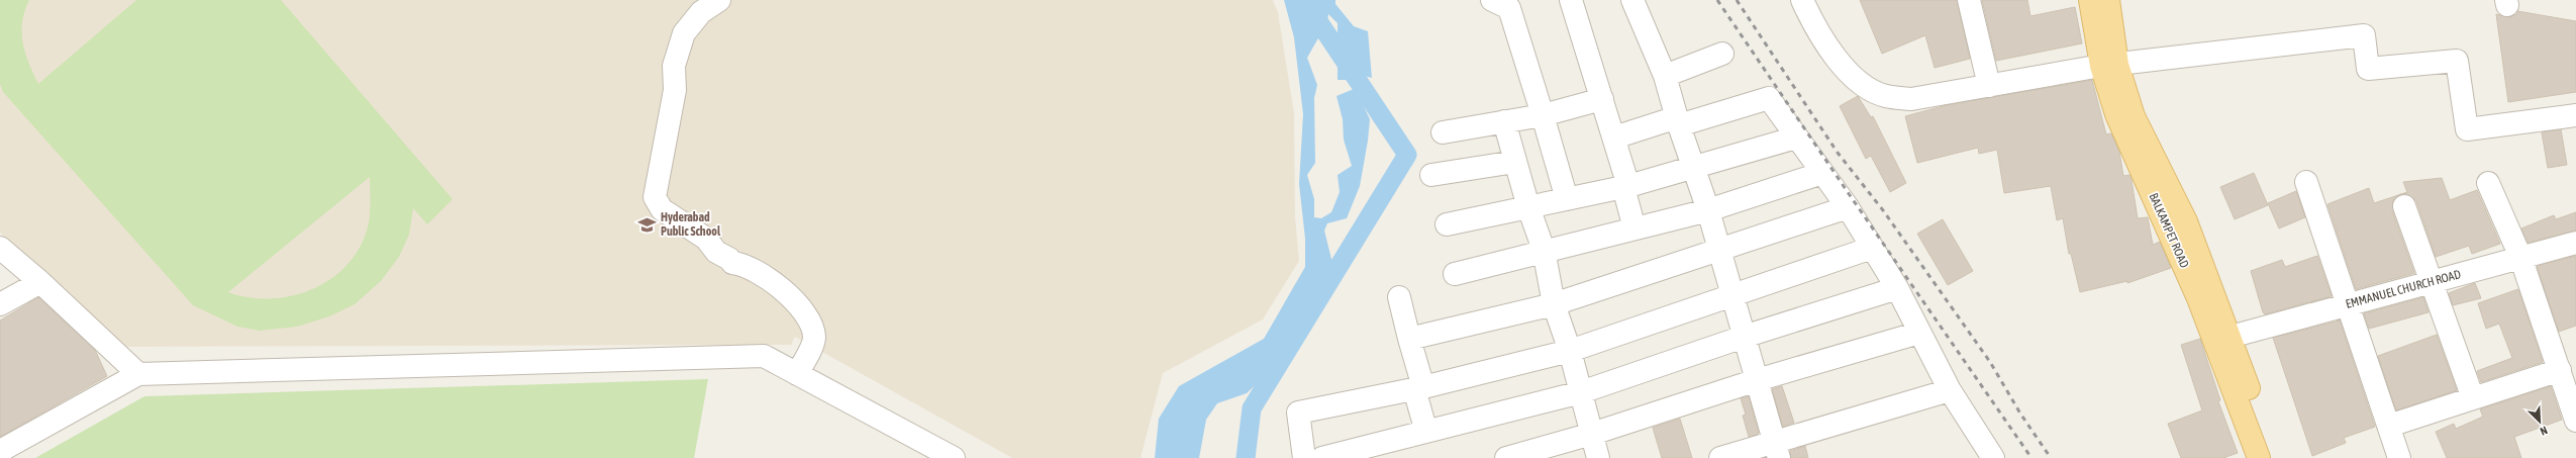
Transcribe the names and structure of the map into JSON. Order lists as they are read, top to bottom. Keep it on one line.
{"streets":{"main road":["BALKAMPET ROAD"],"street":["EMMANUEL CHURCH ROAD"]},"crossings":[["BALKAMPET ROAD","EMMANUEL CHURCH ROAD"]],"places":{"school or university":["Hyderabad Public School"]},"north":"bottom right"}
